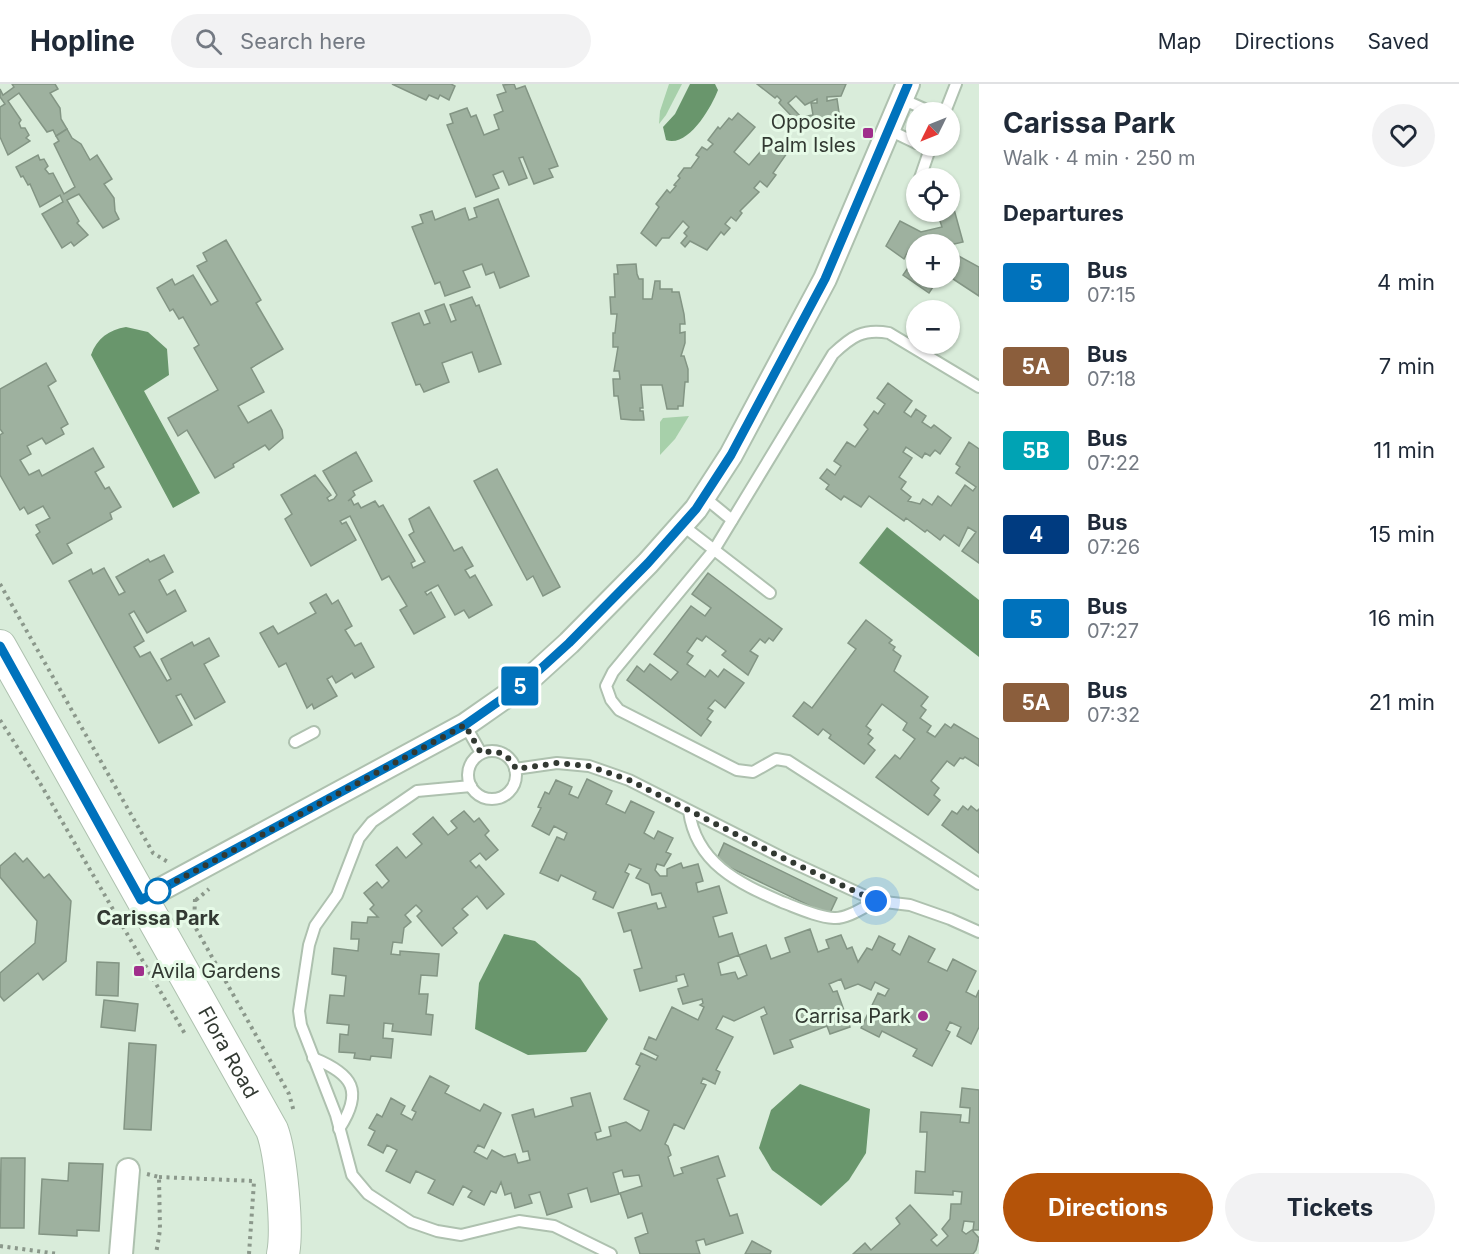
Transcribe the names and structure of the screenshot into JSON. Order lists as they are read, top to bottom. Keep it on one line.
{"streets":{"street":["Flora Road"]},"places":{"transit":["Opposite Palm Isles","Avila Gardens"],"other":["Carissa Park","Carrisa Park"]},"lines":["bus line 5"],"north":"bottom left","page":{"header":"Hopline","search":"Search here","nav":["Map","Directions","Saved"],"on_map":"5","heading":[["Carissa Park","Walk · 4 min · 250 m"],"Departures"],"map_buttons":["+","−"],"list":[{"mark":"5","name":"Bus","note":"07:15","value":"4 min"},{"mark":"5A","name":"Bus","note":"07:18","value":"7 min"},{"mark":"5B","name":"Bus","note":"07:22","value":"11 min"},{"mark":"4","name":"Bus","note":"07:26","value":"15 min"},{"mark":"5","name":"Bus","note":"07:27","value":"16 min"},{"mark":"5A","name":"Bus","note":"07:32","value":"21 min"}],"buttons":["Directions","Tickets"]}}
